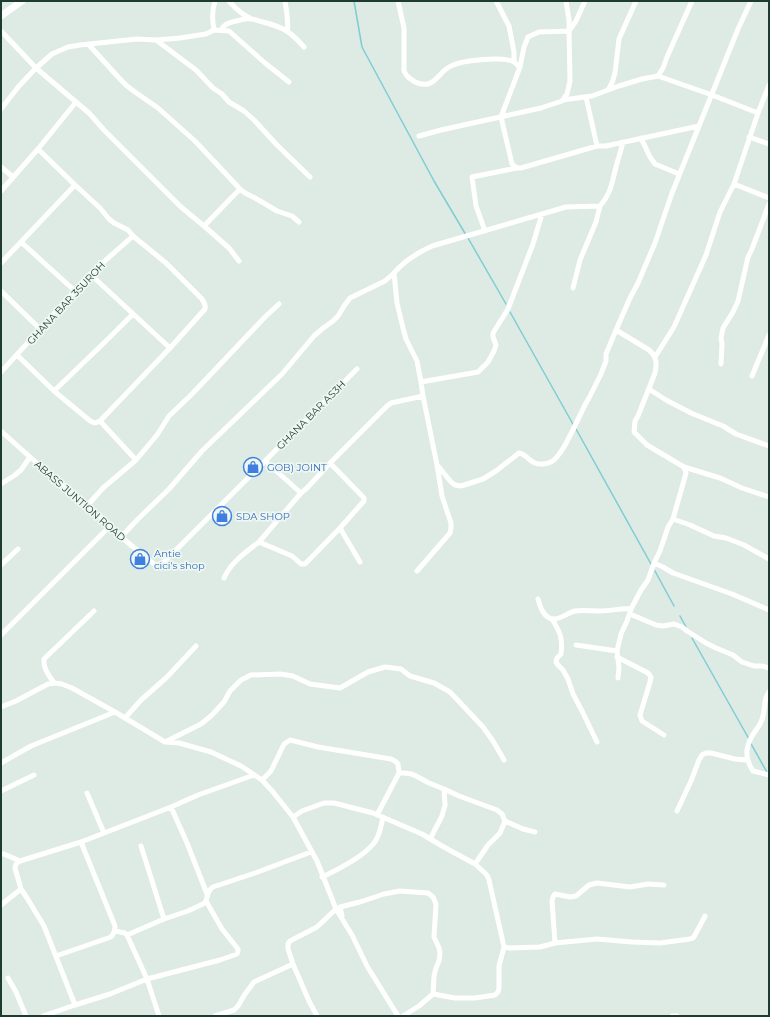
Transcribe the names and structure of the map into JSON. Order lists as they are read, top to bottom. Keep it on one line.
{"streets":{"street":["GHANA BAR 3SUROH","GHANA BAR AS3H","ABASS JUNTION ROAD"]},"crossings":[["GHANA BAR AS3H","ABASS JUNTION ROAD"]],"places":{"shop":["GOB) JOINT","SDA SHOP","Antie cici's shop"]}}
